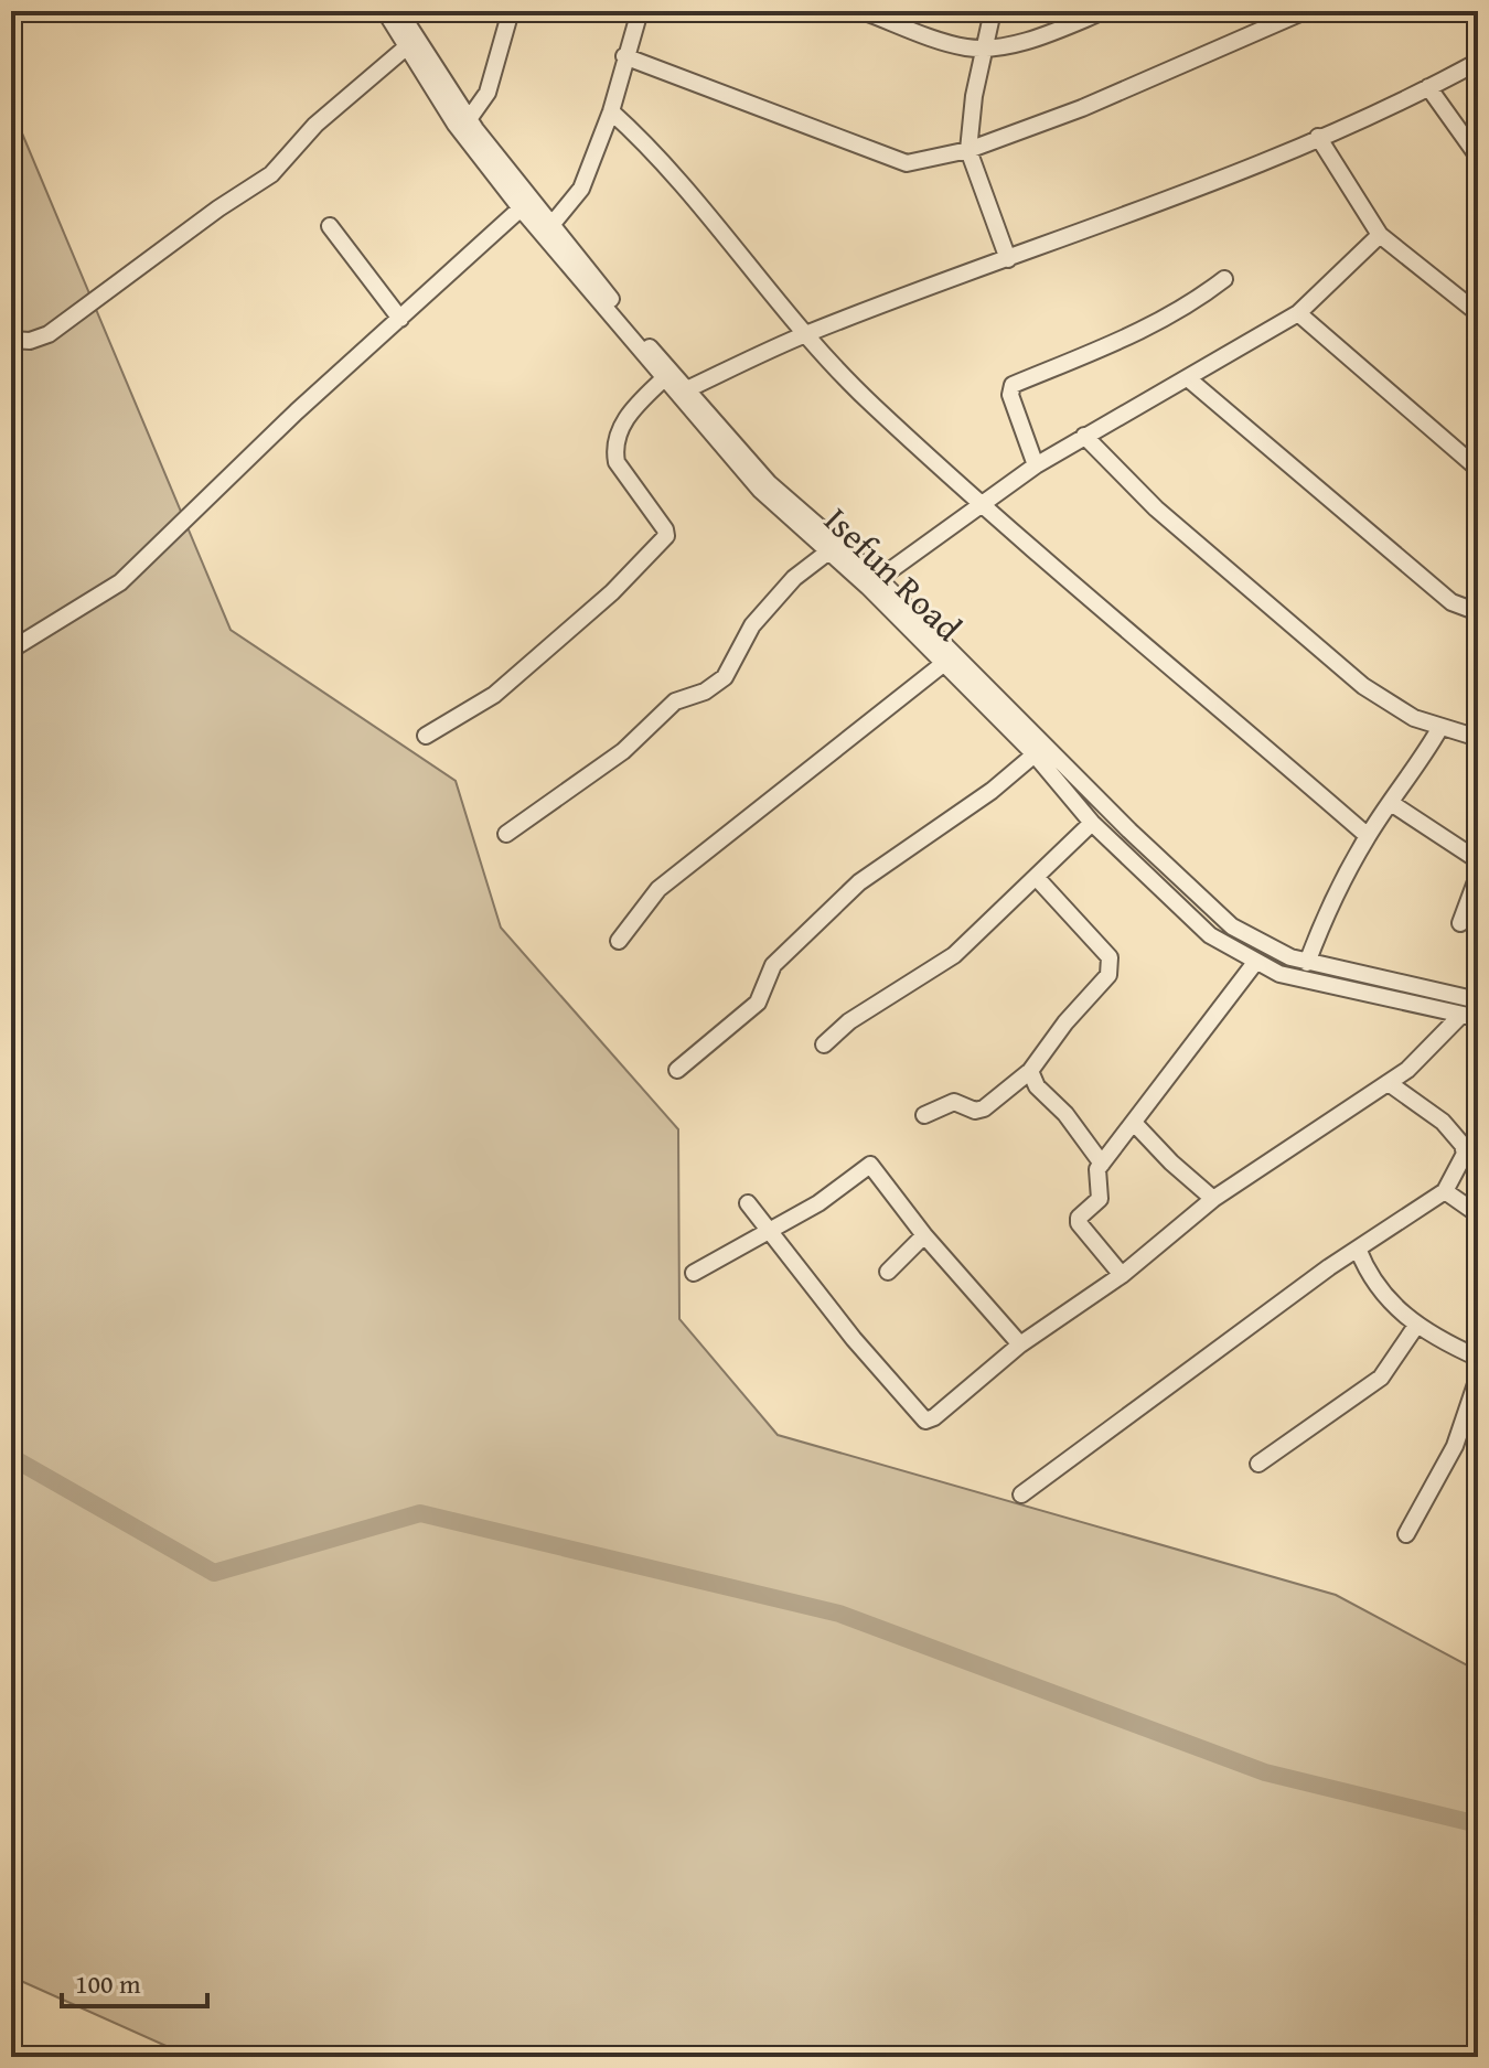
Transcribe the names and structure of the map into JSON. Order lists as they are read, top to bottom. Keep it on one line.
{"streets":{"street":["Isefun Road"]},"scale_bar":"100 m"}
